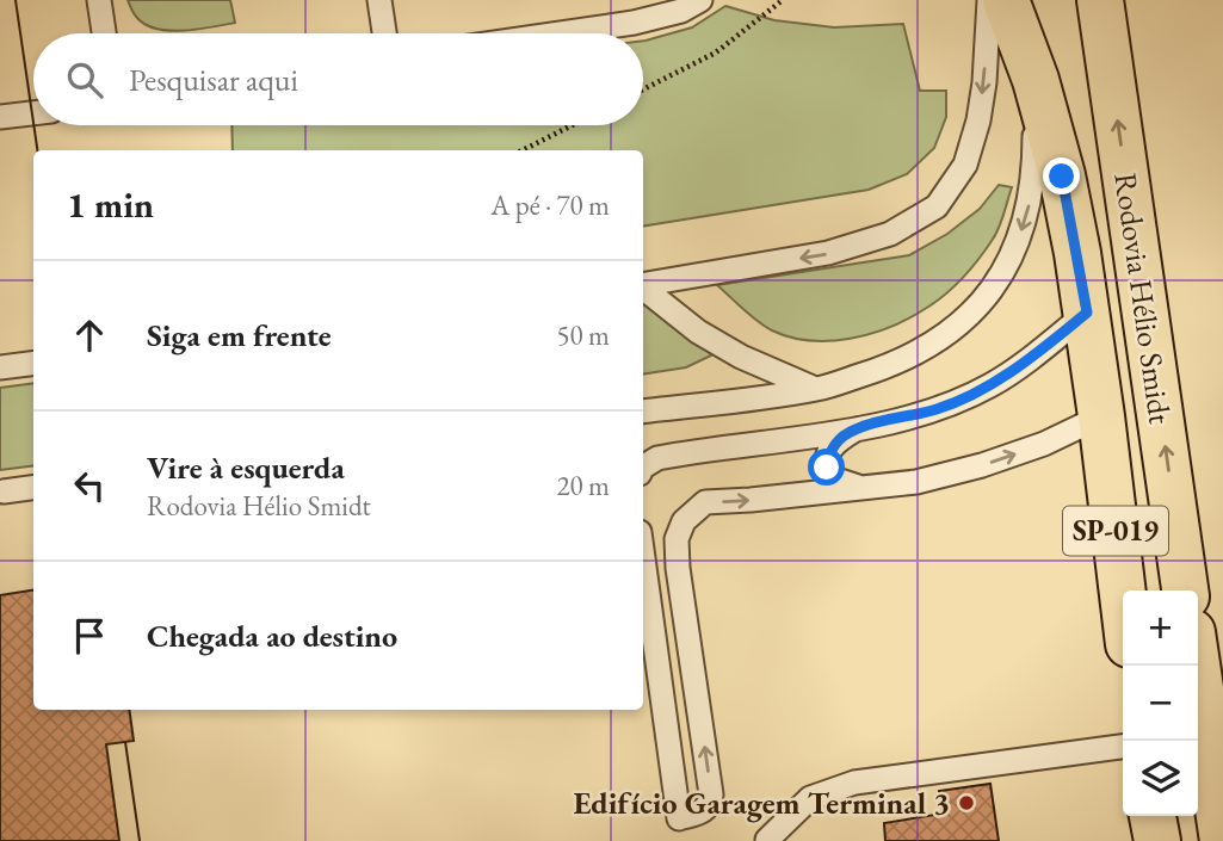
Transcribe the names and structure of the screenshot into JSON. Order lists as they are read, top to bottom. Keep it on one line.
{"streets":{"main road":["Rodovia Hélio Smidt","SP-019"]},"places":["Edifício Garagem Terminal 3"],"page":{"search":"Pesquisar aqui","heading":["1 min","A pé · 70 m"],"list":[["Siga em frente","50 m"],["Vire à esquerda","Rodovia Hélio Smidt","20 m"],"Chegada ao destino"],"map_buttons":["+","−"]}}
